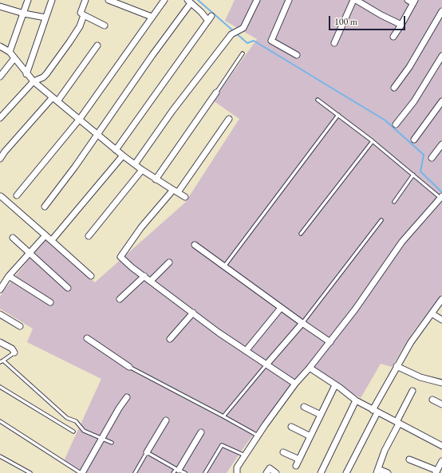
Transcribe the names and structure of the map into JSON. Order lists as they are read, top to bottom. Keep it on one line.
{"scale_bar":"100 m"}
